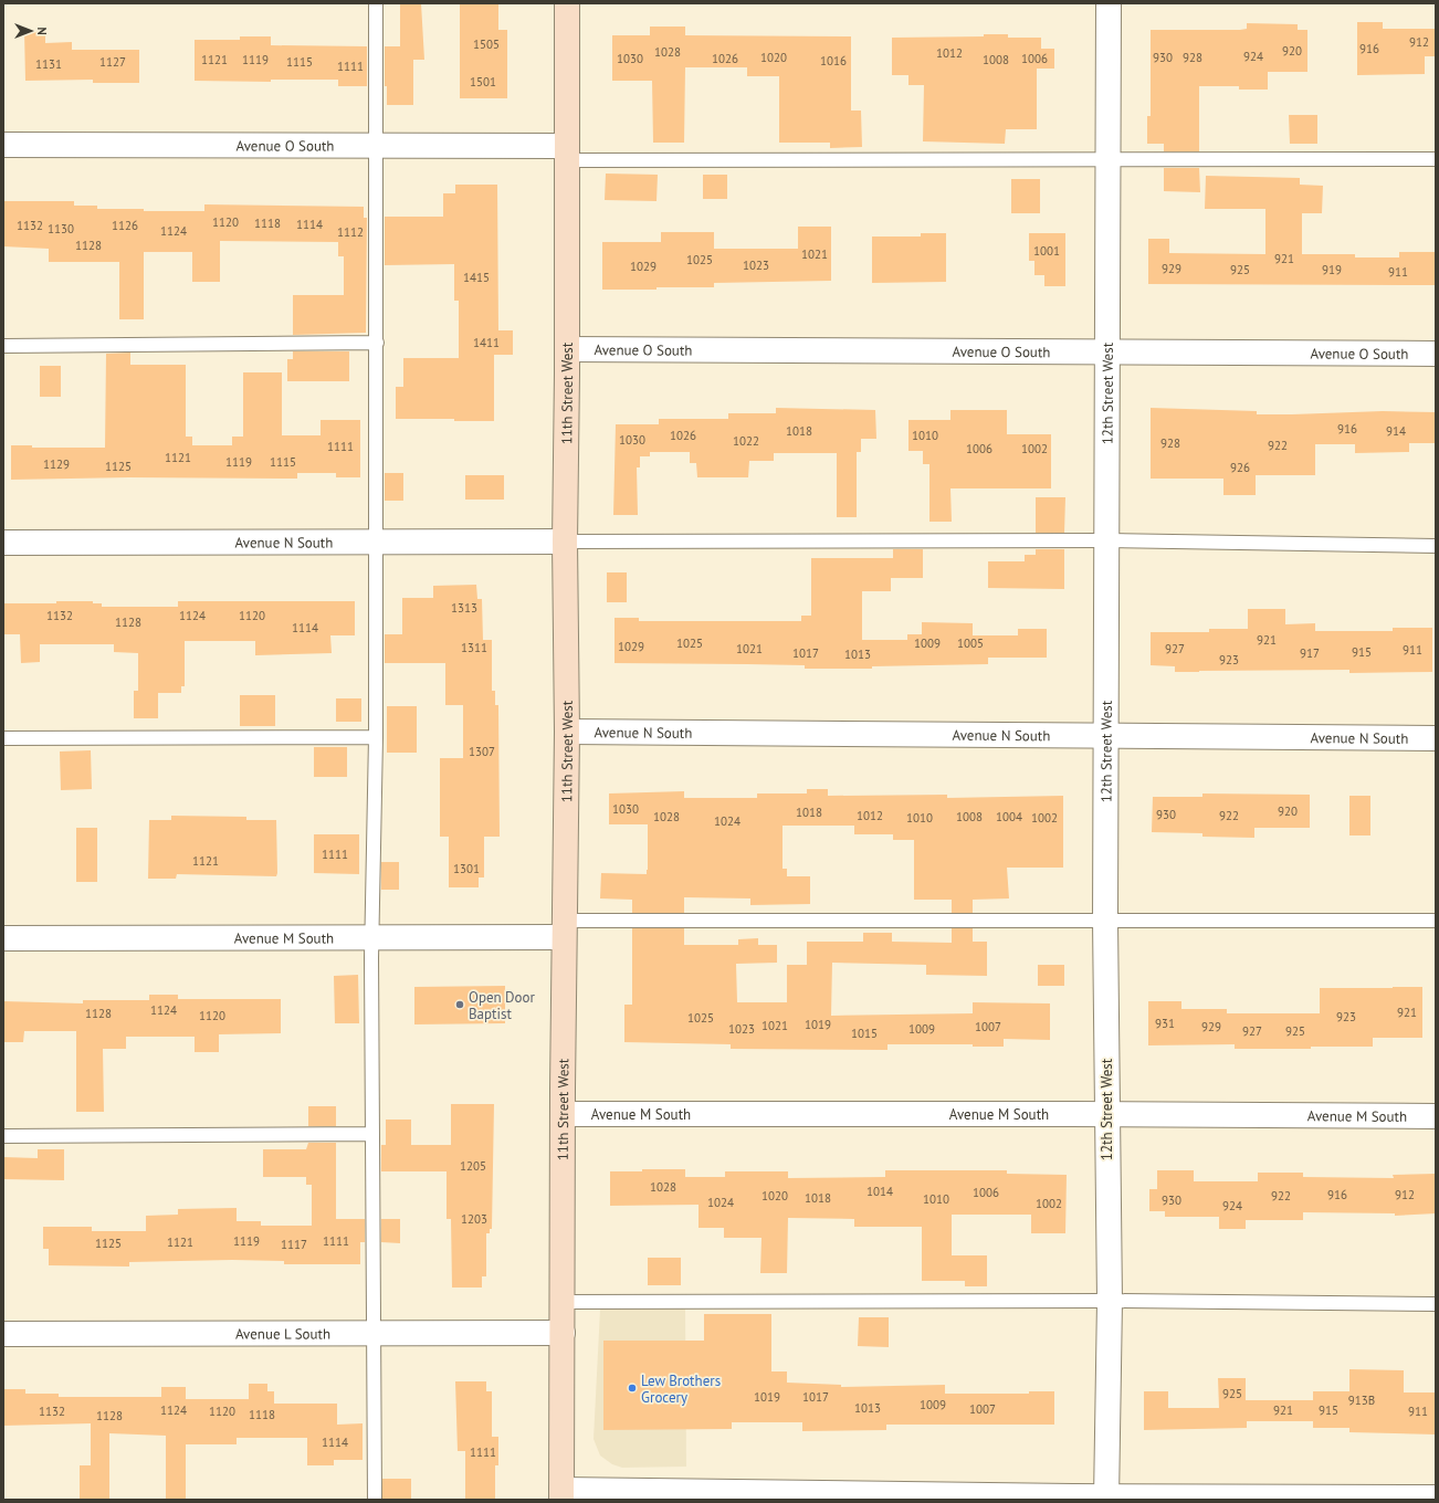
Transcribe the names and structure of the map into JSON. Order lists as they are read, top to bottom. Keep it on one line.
{"streets":{"street":["Avenue O South","11th Street West","12th Street West","Avenue N South","Avenue M South","Avenue L South"]},"crossings":[["Avenue O South","11th Street West"],["Avenue O South","12th Street West"],["11th Street West","Avenue N South"],["11th Street West","Avenue M South"],["11th Street West","Avenue L South"],["12th Street West","Avenue N South"],["12th Street West","Avenue M South"]],"places":["Open Door Baptist","Lew Brothers Grocery"],"house_numbers":["912","1505","916","920","1028","1012","924","1020","930","928","1030","1026","1006","1121","1119","1008","1016","1127","1115","1131","1111","1501","1120","1118","1114","1132","1126","1130","1124","1112","1128","1001","1021","921","1025","1023","1029","929","925","919","911","1415","1411","916","1018","914","1026","1010","1030","1022","928","922","1111","1006","1002","1121","1119","1115","1129","1125","926","1313","1132","1124","1120","1128","1114","921","1025","1009","1005","1029","1311","1021","927","911","915","1017","917","1013","923","1307","1030","920","1018","930","1012","922","1028","1008","1004","1010","1002","1024","1111","1121","1301","1124","921","1128","1120","923","1025","931","1019","1021","1007","929","1023","1009","927","925","1015","1205","1028","1014","1006","916","912","1020","922","1018","1010","930","1024","1002","924","1203","1119","1111","1121","1125","1117","925","1019","1017","913B","1009","1013","1007","1124","921","915","1132","1120","911","1118","1128","1114","1111"],"north":"right"}
